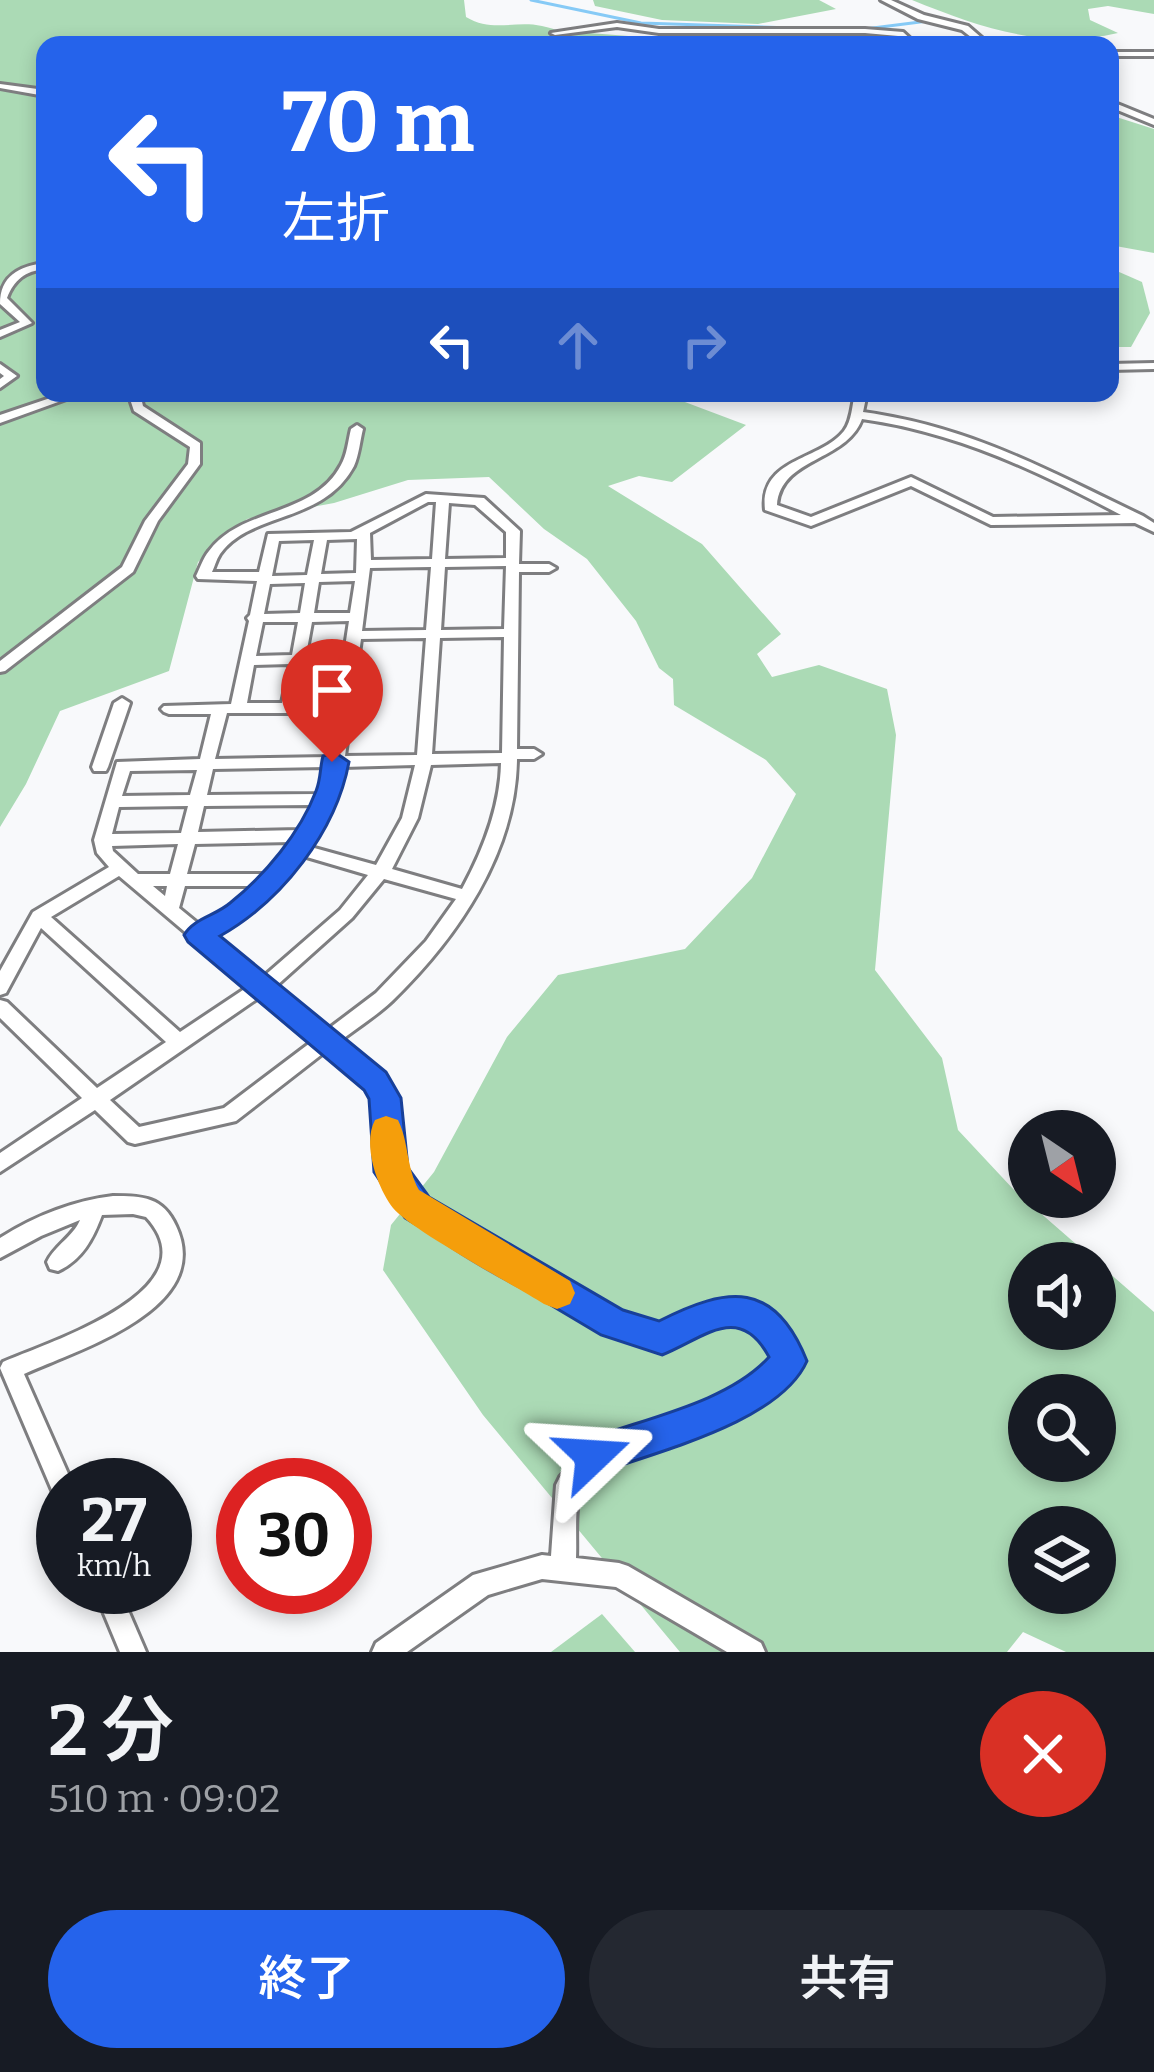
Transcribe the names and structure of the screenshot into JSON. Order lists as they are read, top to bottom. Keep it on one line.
{"north":"bottom right","page":{"turn":["70 m","左折"],"speed":"27 km/h","limit":"30","heading":["2 分","510 m · 09:02"],"buttons":["終了","共有"]}}
